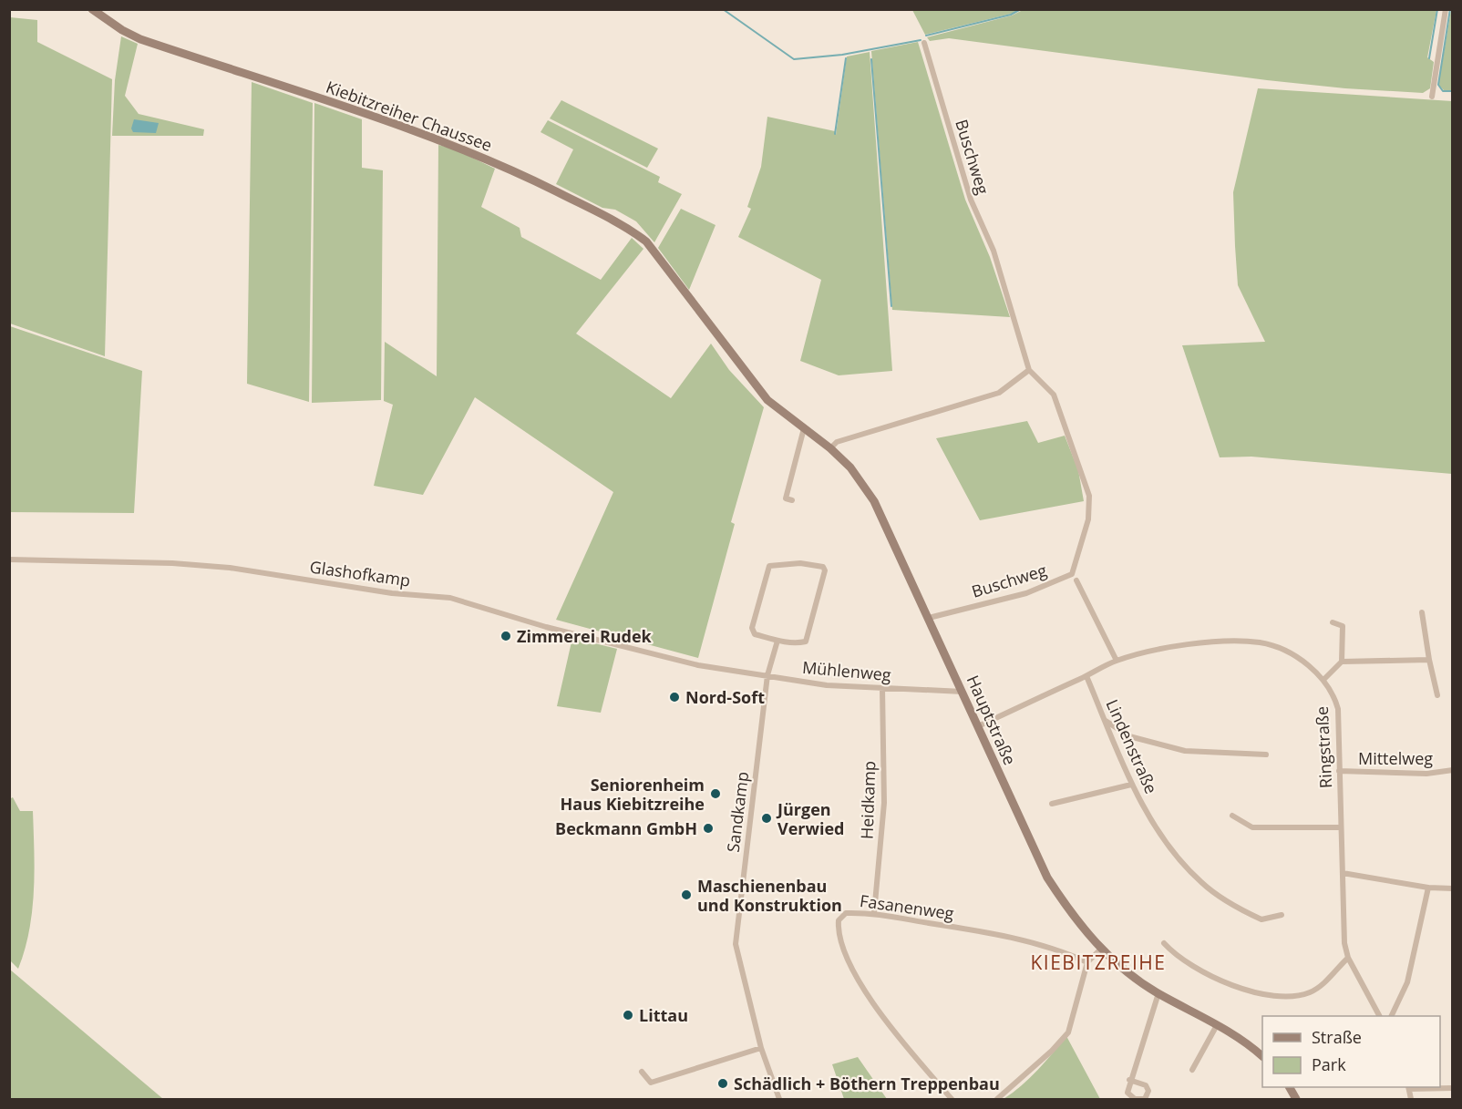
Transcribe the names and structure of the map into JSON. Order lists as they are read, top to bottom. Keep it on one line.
{"streets":{"street":["Kiebitzreiher Chaussee","Buschweg","Glashofkamp","Mühlenweg","Hauptstraße","Lindenstraße","Ringstraße","Mittelweg","Heidkamp","Sandkamp","Fasanenweg"]},"crossings":[["Kiebitzreiher Chaussee","Hauptstraße"],["Buschweg","Hauptstraße"],["Glashofkamp","Mühlenweg"],["Mühlenweg","Hauptstraße"],["Mühlenweg","Heidkamp"],["Mühlenweg","Sandkamp"],["Hauptstraße","Ringstraße"],["Lindenstraße","Ringstraße"],["Ringstraße","Mittelweg"],["Heidkamp","Fasanenweg"]],"districts":["KIEBITZREIHE"],"places":["Zimmerei Rudek","Nord-Soft","Seniorenheim Haus Kiebitzreihe","Jürgen Verwied","Beckmann GmbH","Maschienenbau und Konstruktion","Littau","Schädlich + Böthern Treppenbau"],"legend":["Straße","Park"]}
